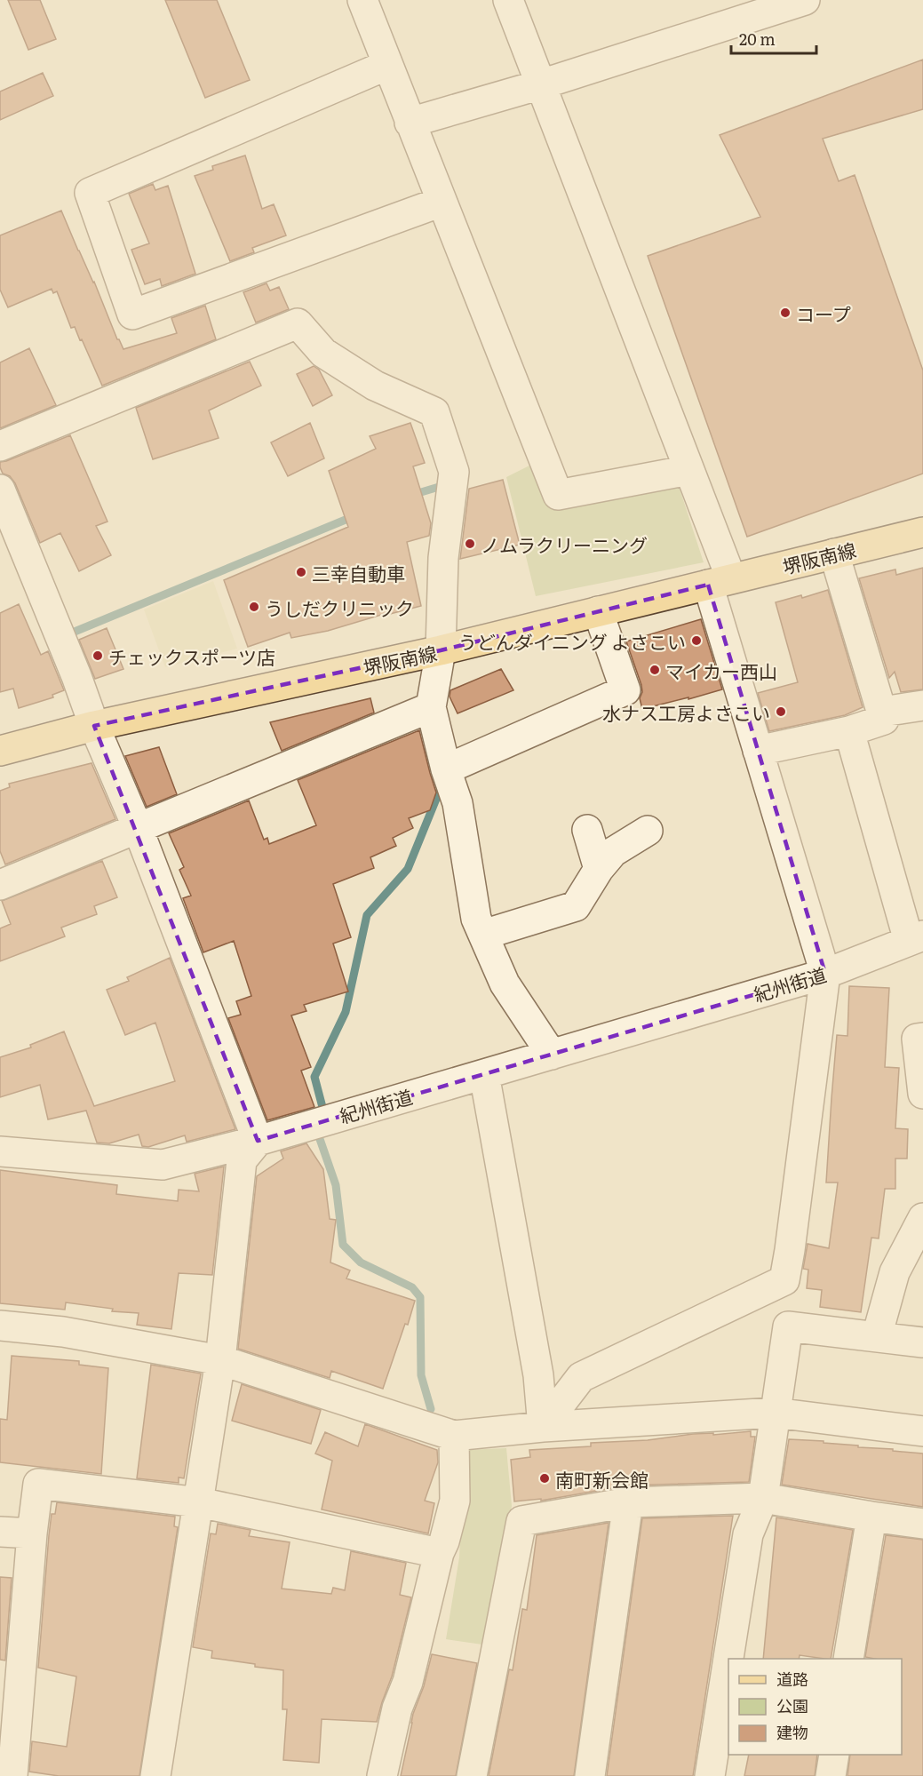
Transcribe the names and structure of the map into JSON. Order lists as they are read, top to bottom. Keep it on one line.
{"streets":{"main road":["堺阪南線"],"street":["紀州街道"]},"places":["コープ","ノムラクリーニング","三幸自動車","うしだクリニック","うどんダイニング よさこい","チェックスポーツ店","マイカー西山","水ナス工房よさこい","南町新会館"],"legend":["道路","公園","建物"],"scale_bar":"20 m"}
